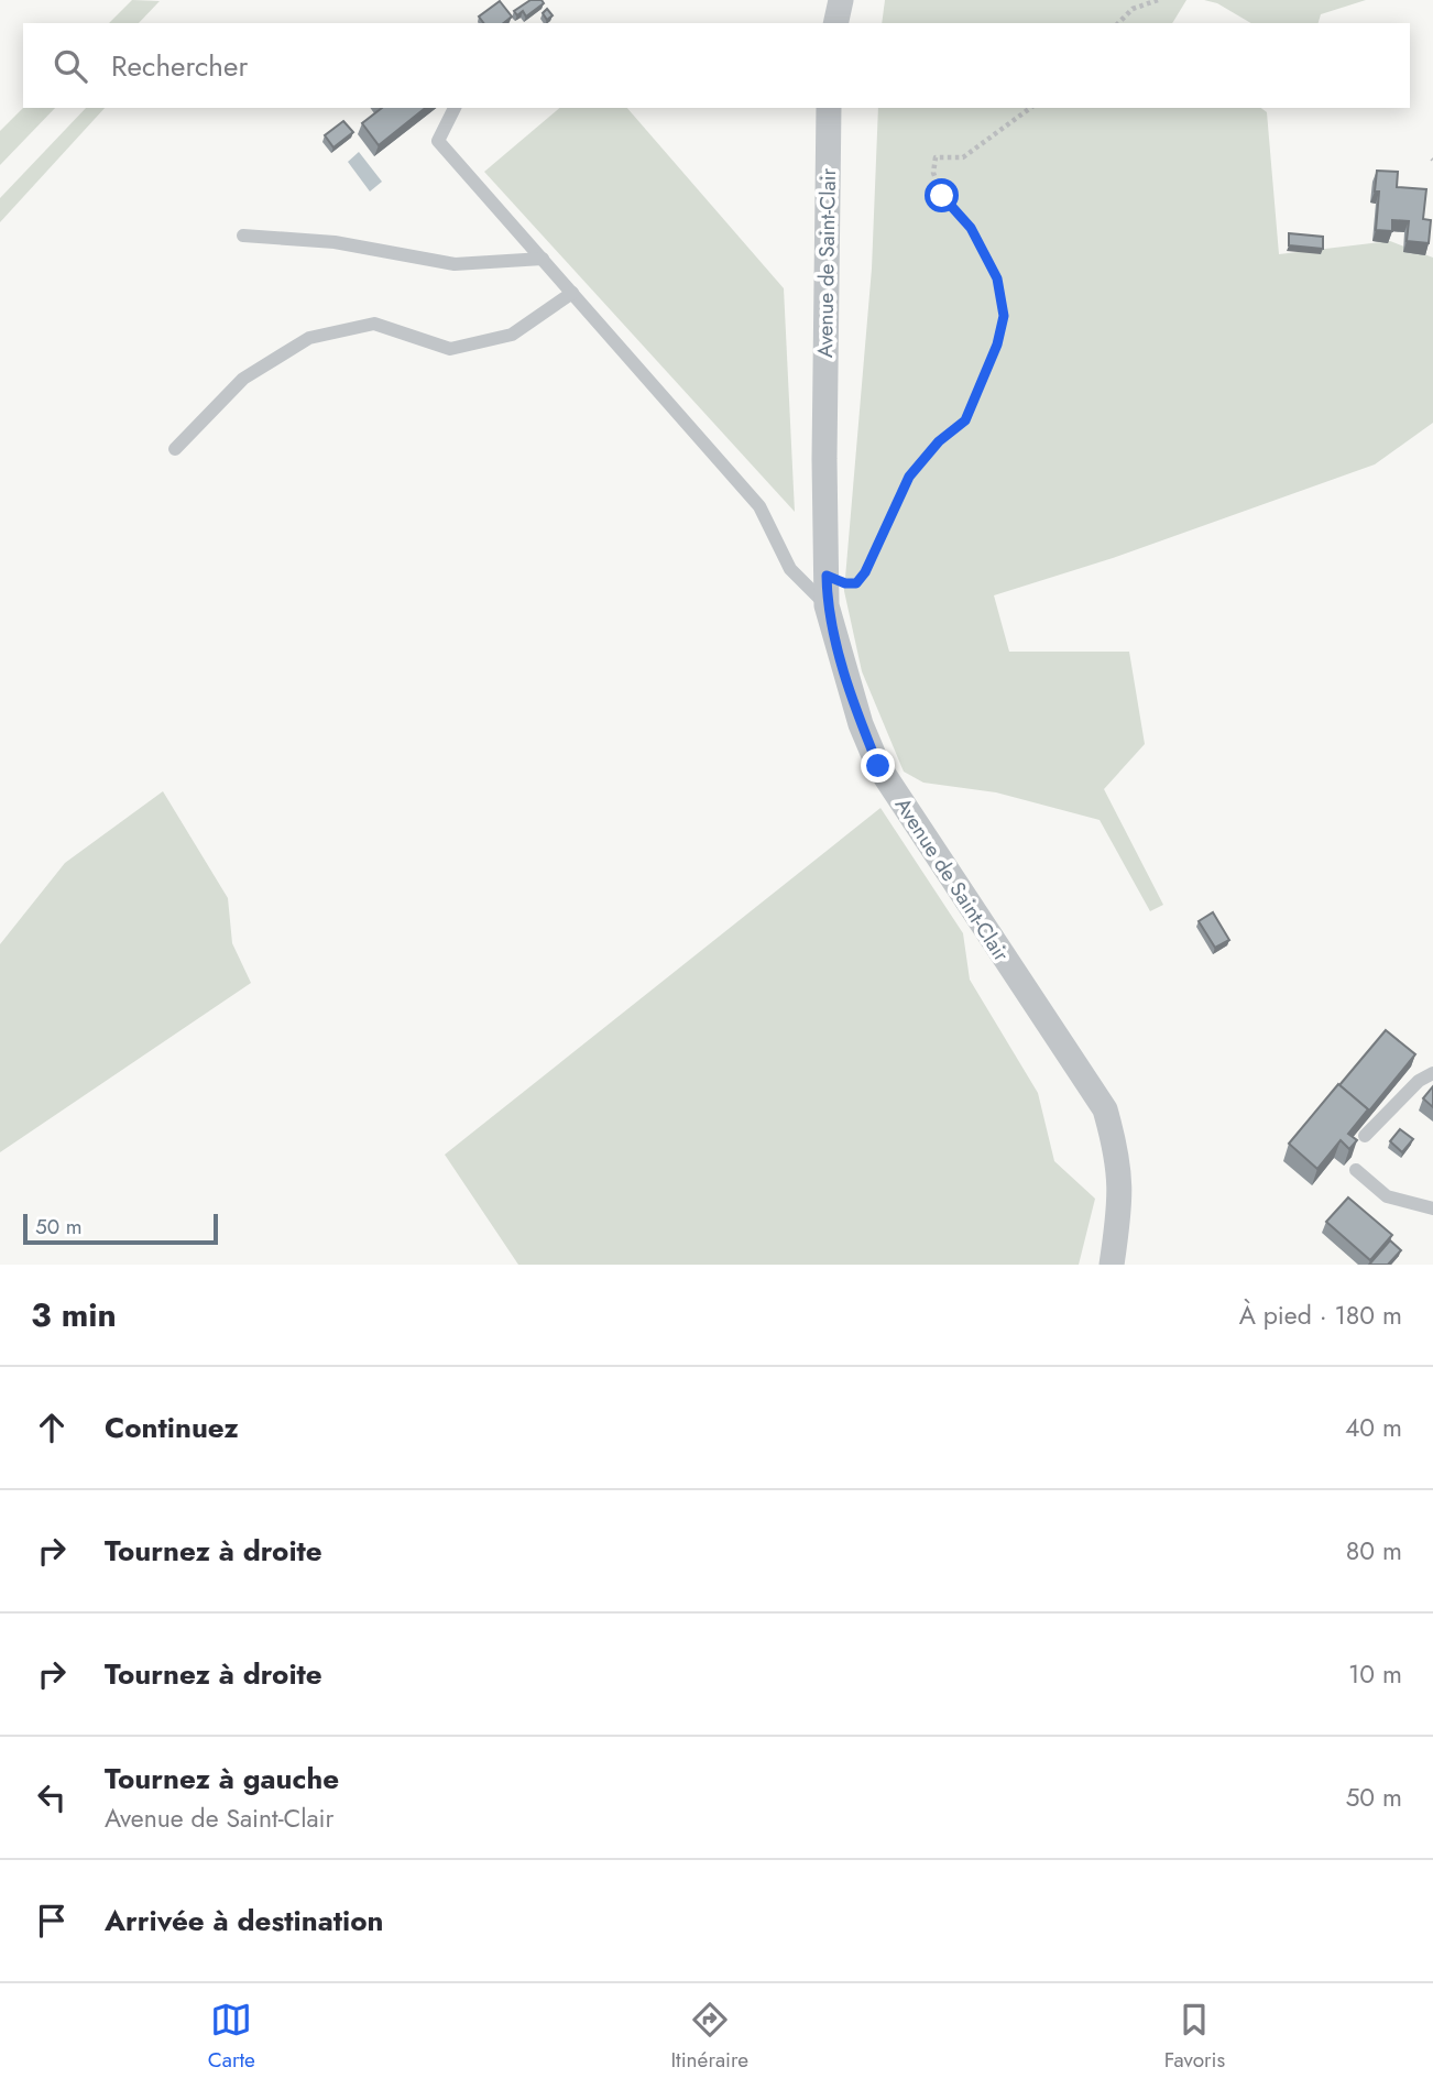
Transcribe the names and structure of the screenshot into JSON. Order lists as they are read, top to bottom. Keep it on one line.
{"streets":{"street":["Avenue de Saint-Clair"]},"scale_bar":"50 m","page":{"search":"Rechercher","scale":"50 m","heading":["3 min","À pied · 180 m"],"list":[["Continuez","40 m"],["Tournez à droite","80 m"],["Tournez à droite","10 m"],["Tournez à gauche","Avenue de Saint-Clair","50 m"],"Arrivée à destination"],"nav":["Carte","Itinéraire","Favoris"]}}
